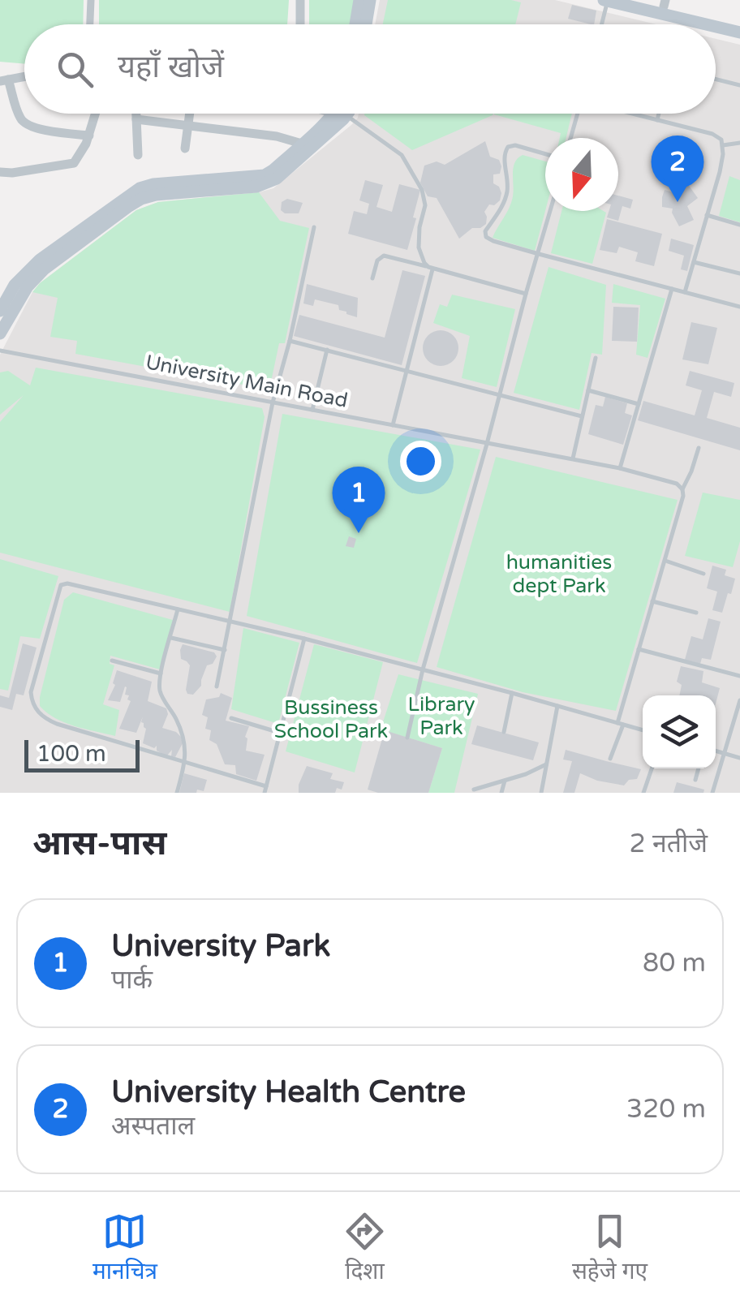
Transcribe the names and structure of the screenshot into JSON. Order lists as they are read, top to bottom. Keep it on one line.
{"streets":{"lane":["University Main Road"]},"parks":["humanities dept Park","Library Park","Bussiness School Park"],"scale_bar":"100 m","north":"bottom","page":{"search":"यहाँ खोजें","pins":["2","1"],"scale":"100 m","heading":["आस-पास","2 नतीजे"],"list":[{"mark":"1","name":"University Park","note":"पार्क","value":"80 m"},{"mark":"2","name":"University Health Centre","note":"अस्पताल","value":"320 m"}],"nav":["मानचित्र","दिशा","सहेजे गए"]}}
